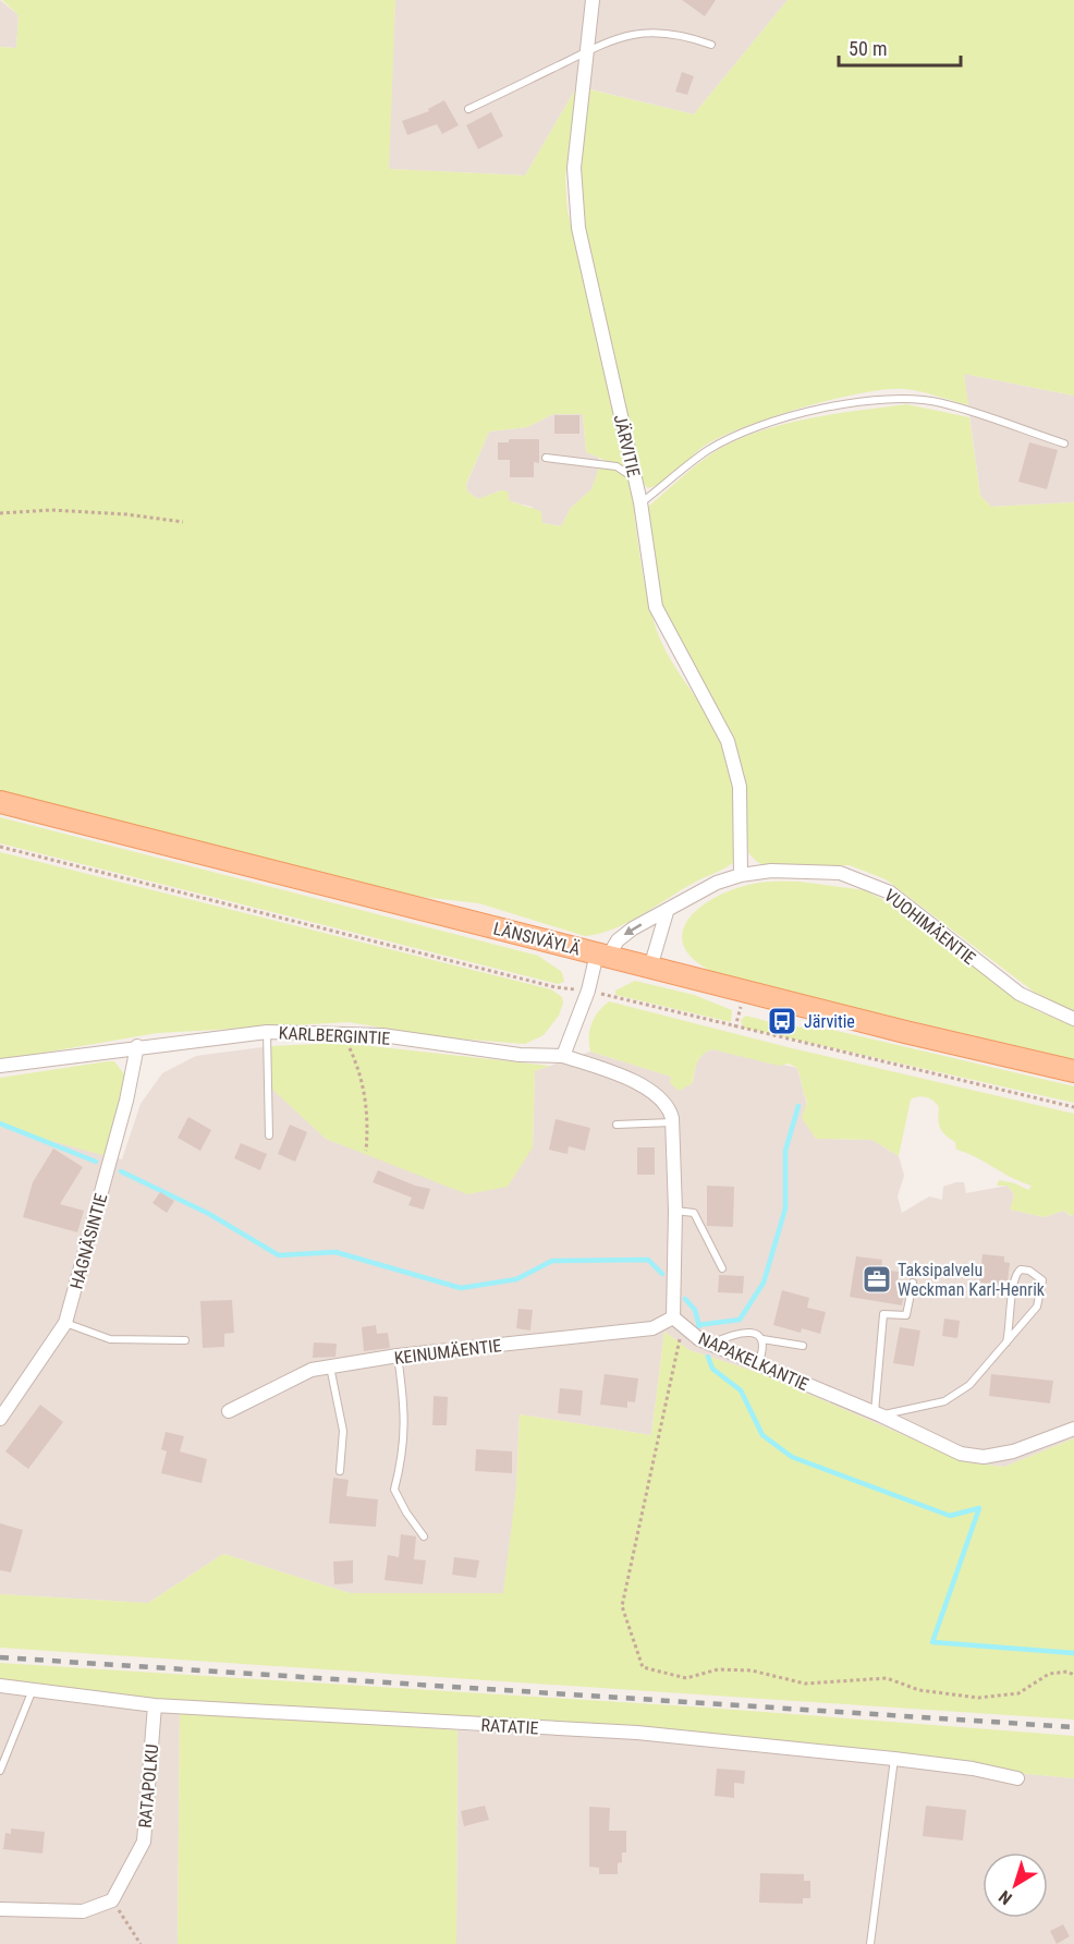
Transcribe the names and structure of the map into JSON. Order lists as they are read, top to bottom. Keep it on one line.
{"streets":{"main road":["LÄNSIVÄYLÄ"],"street":["JÄRVITIE","VUOHIMÄENTIE","KARLBERGINTIE","HAGNÄSINTIE","KEINUMÄENTIE","NAPAKELKANTIE","RATATIE","RATAPOLKU"]},"crossings":[["JÄRVITIE","VUOHIMÄENTIE"],["VUOHIMÄENTIE","LÄNSIVÄYLÄ"],["KARLBERGINTIE","HAGNÄSINTIE"],["KEINUMÄENTIE","NAPAKELKANTIE"],["RATATIE","RATAPOLKU"]],"places":{"bus stop":["Järvitie"],"office":["Taksipalvelu Weckman Karl-Henrik"]},"scale_bar":"50 m","north":"bottom left"}
